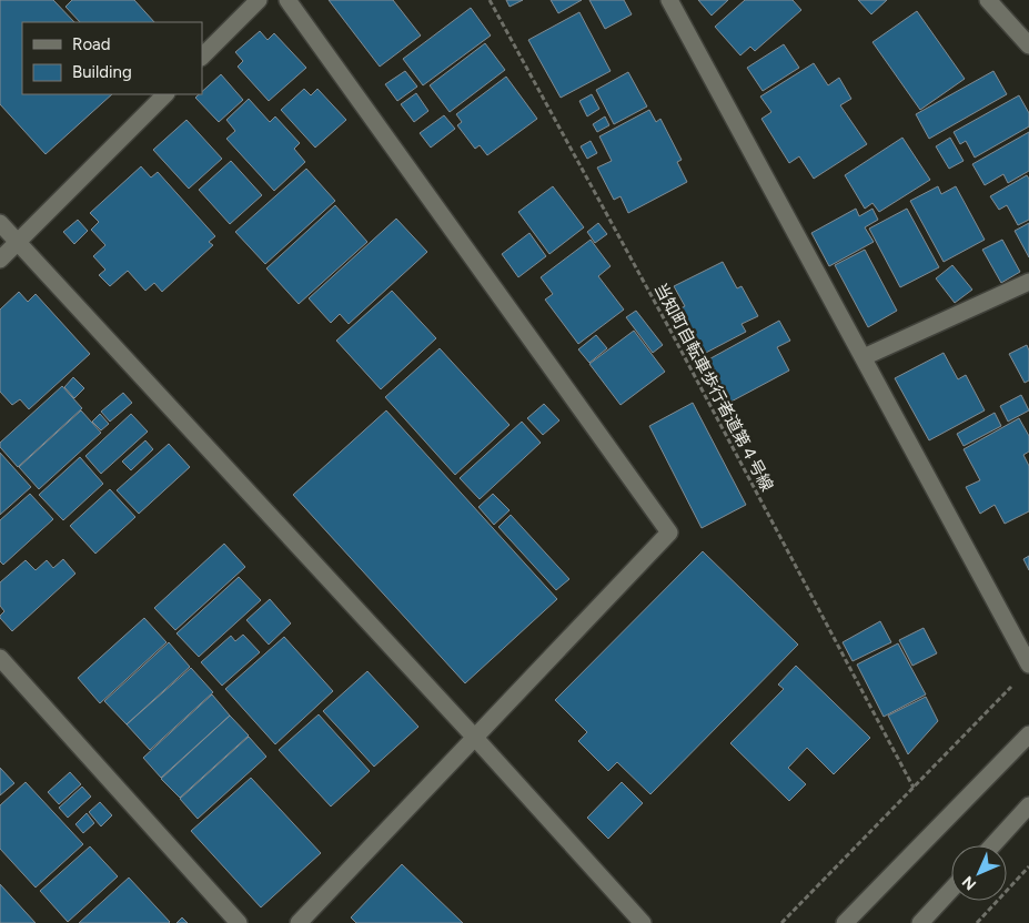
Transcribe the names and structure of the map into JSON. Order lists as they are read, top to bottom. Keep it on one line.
{"streets":{"path":["当知町自転車歩行者道第４号線"]},"legend":["Road","Building"],"north":"bottom left"}
